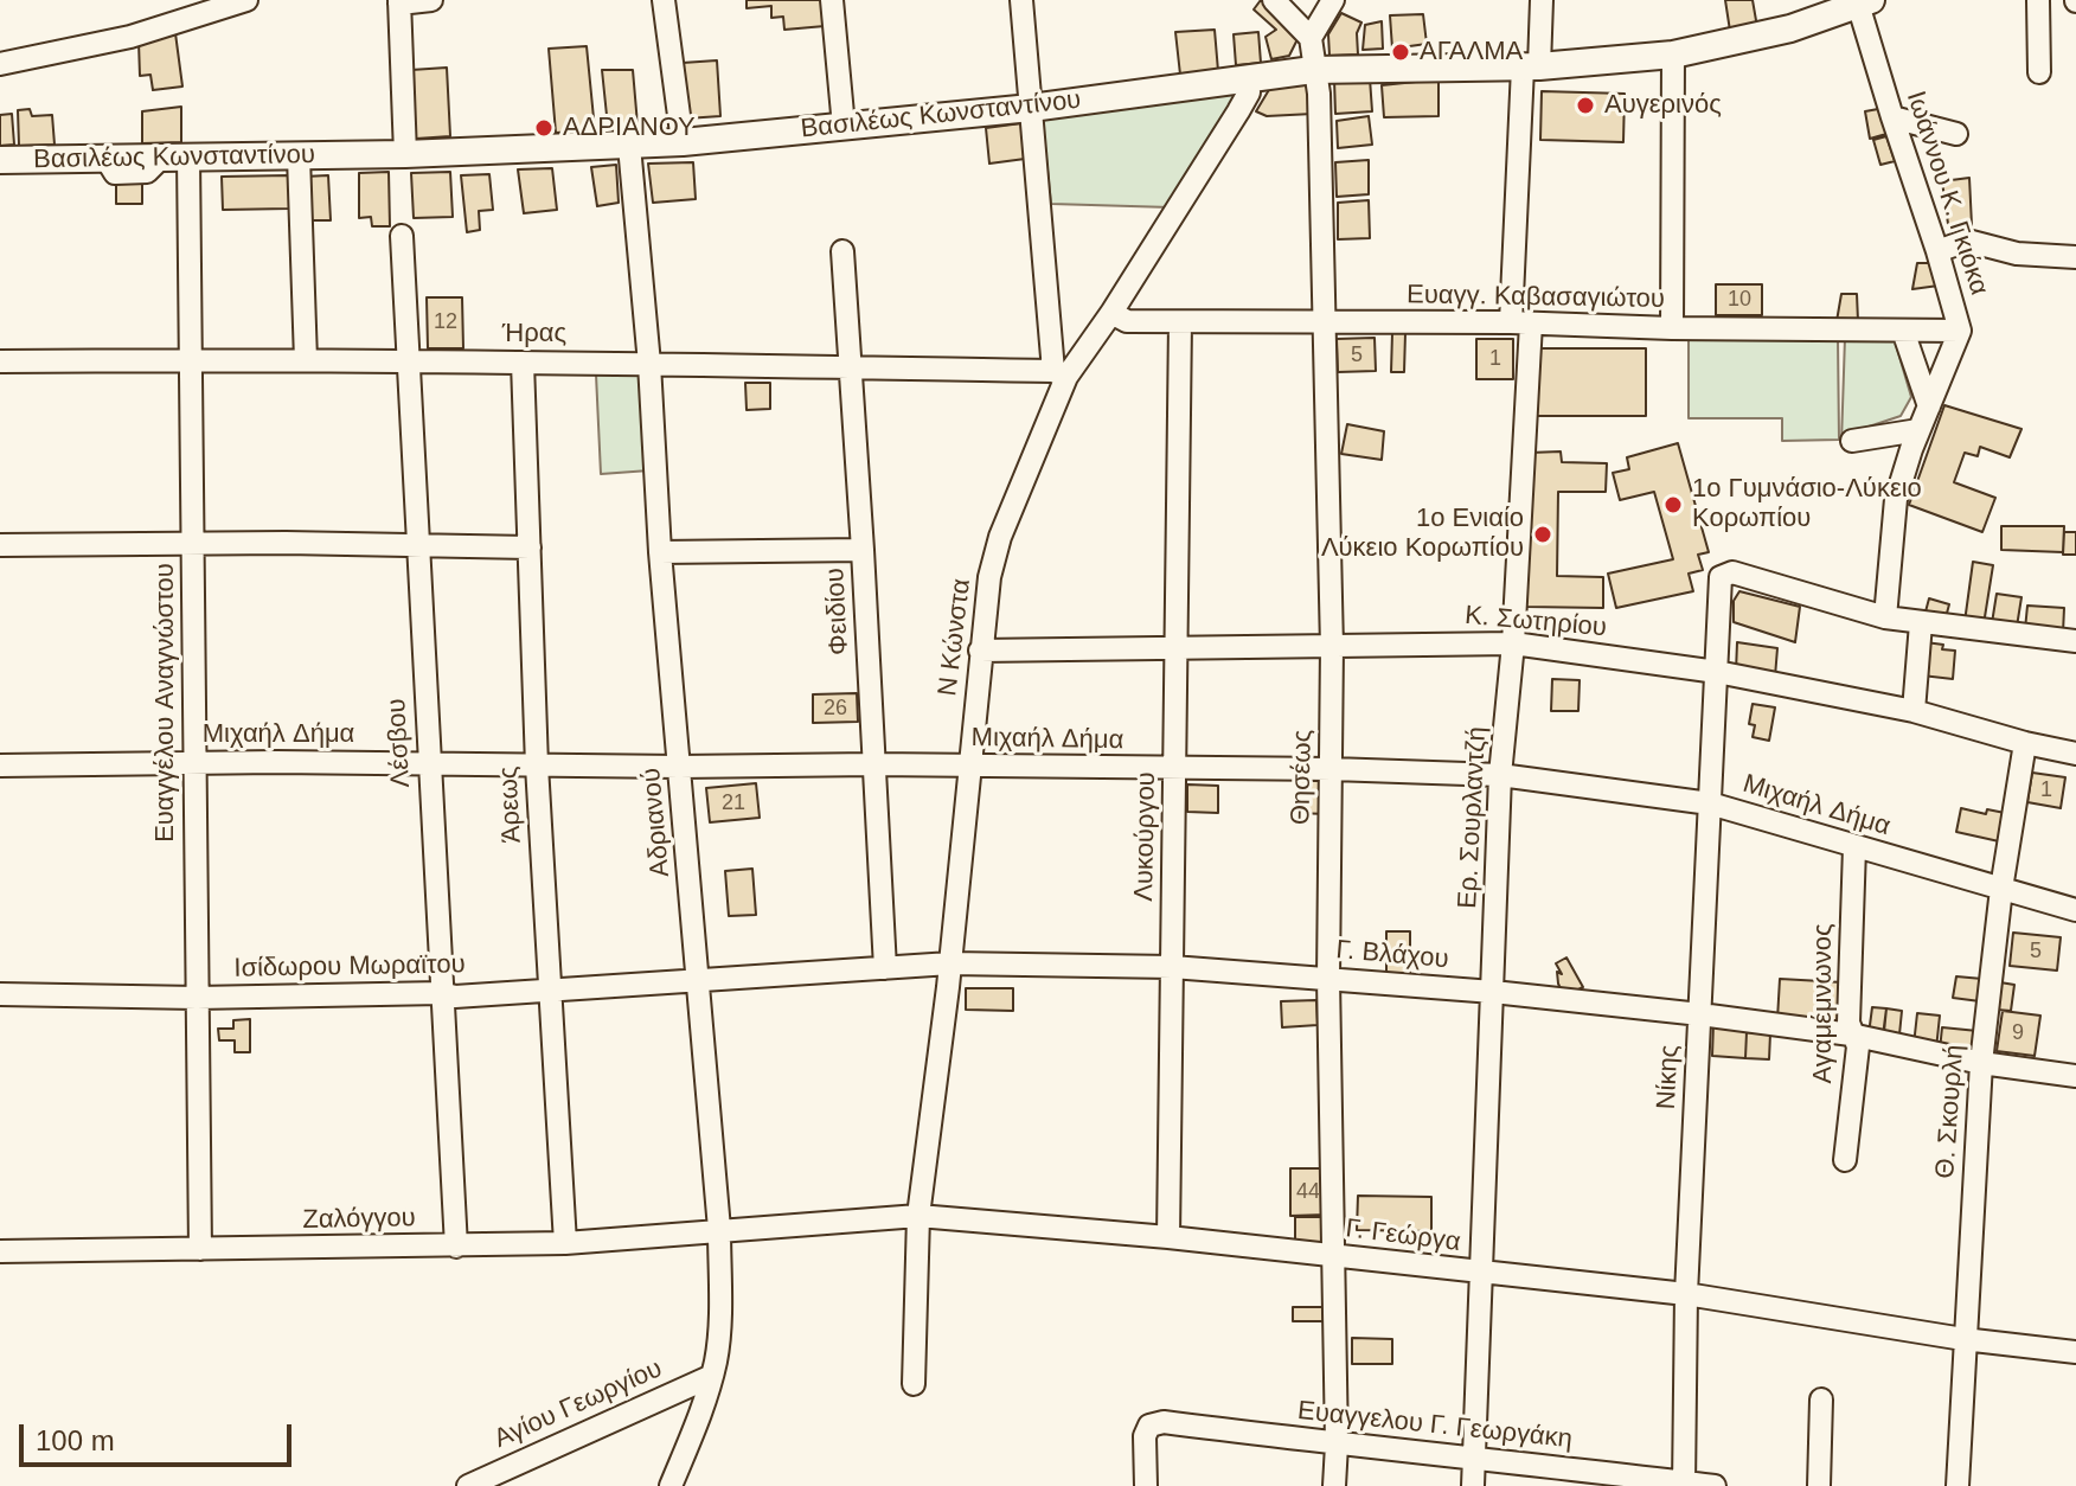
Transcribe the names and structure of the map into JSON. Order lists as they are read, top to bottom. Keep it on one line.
{"streets":{"main road":["Βασιλέως Κωνσταντίνου"],"street":["Ιωάννου Κ. Γκιόκα","Ευαγγ. Καβασαγιώτου","Ήρας","Φειδίου","Κ. Σωτηρίου","Ν Κώνστα","Ευαγγέλου Αναγνώστου","Μιχαήλ Δήμα","Λέσβου","Θησέως","Άρεως","Ερ. Σουρλαντζή","Αδριανού","Λυκούργου","Γ. Βλάχου","Ισίδωρου Μωραϊτου","Αγαμέμνωνος","Νίκης","Θ. Σκουρλή","Ζαλόγγου","Γ. Γεώργα","Αγίου Γεωργίου","Ευαγγελου Γ. Γεωργάκη"]},"crossings":[["Βασιλέως Κωνσταντίνου","Ιωάννου Κ. Γκιόκα"],["Βασιλέως Κωνσταντίνου","Ν Κώνστα"],["Βασιλέως Κωνσταντίνου","Ευαγγέλου Αναγνώστου"],["Βασιλέως Κωνσταντίνου","Θησέως"],["Βασιλέως Κωνσταντίνου","Ερ. Σουρλαντζή"],["Βασιλέως Κωνσταντίνου","Αδριανού"],["Ιωάννου Κ. Γκιόκα","Ευαγγ. Καβασαγιώτου"],["Ιωάννου Κ. Γκιόκα","Νίκης"],["Ευαγγ. Καβασαγιώτου","Ν Κώνστα"],["Ευαγγ. Καβασαγιώτου","Θησέως"],["Ευαγγ. Καβασαγιώτου","Ερ. Σουρλαντζή"],["Ευαγγ. Καβασαγιώτου","Λυκούργου"],["Ήρας","Φειδίου"],["Ήρας","Ν Κώνστα"],["Ήρας","Ευαγγέλου Αναγνώστου"],["Ήρας","Λέσβου"],["Ήρας","Άρεως"],["Ήρας","Αδριανού"],["Φειδίου","Μιχαήλ Δήμα"],["Φειδίου","Γ. Βλάχου"],["Κ. Σωτηρίου","Ν Κώνστα"],["Κ. Σωτηρίου","Θησέως"],["Κ. Σωτηρίου","Ερ. Σουρλαντζή"],["Κ. Σωτηρίου","Λυκούργου"],["Κ. Σωτηρίου","Νίκης"],["Κ. Σωτηρίου","Θ. Σκουρλή"],["Ν Κώνστα","Μιχαήλ Δήμα"],["Ν Κώνστα","Γ. Βλάχου"],["Ν Κώνστα","Γ. Γεώργα"],["Ευαγγέλου Αναγνώστου","Μιχαήλ Δήμα"],["Ευαγγέλου Αναγνώστου","Ισίδωρου Μωραϊτου"],["Ευαγγέλου Αναγνώστου","Ζαλόγγου"],["Μιχαήλ Δήμα","Λέσβου"],["Μιχαήλ Δήμα","Θησέως"],["Μιχαήλ Δήμα","Άρεως"],["Μιχαήλ Δήμα","Ερ. Σουρλαντζή"],["Μιχαήλ Δήμα","Αδριανού"],["Μιχαήλ Δήμα","Λυκούργου"],["Μιχαήλ Δήμα","Αγαμέμνωνος"],["Μιχαήλ Δήμα","Νίκης"],["Μιχαήλ Δήμα","Θ. Σκουρλή"],["Λέσβου","Ισίδωρου Μωραϊτου"],["Λέσβου","Ζαλόγγου"],["Θησέως","Γ. Βλάχου"],["Θησέως","Γ. Γεώργα"],["Θησέως","Ευαγγελου Γ. Γεωργάκη"],["Άρεως","Ισίδωρου Μωραϊτου"],["Άρεως","Ζαλόγγου"],["Ερ. Σουρλαντζή","Γ. Βλάχου"],["Ερ. Σουρλαντζή","Γ. Γεώργα"],["Ερ. Σουρλαντζή","Ευαγγελου Γ. Γεωργάκη"],["Αδριανού","Γ. Βλάχου"],["Αδριανού","Ισίδωρου Μωραϊτου"],["Αδριανού","Ζαλόγγου"],["Αδριανού","Γ. Γεώργα"],["Αδριανού","Αγίου Γεωργίου"],["Λυκούργου","Γ. Βλάχου"],["Λυκούργου","Γ. Γεώργα"],["Γ. Βλάχου","Ισίδωρου Μωραϊτου"],["Γ. Βλάχου","Αγαμέμνωνος"],["Γ. Βλάχου","Νίκης"],["Γ. Βλάχου","Θ. Σκουρλή"],["Νίκης","Γ. Γεώργα"],["Νίκης","Ευαγγελου Γ. Γεωργάκη"],["Θ. Σκουρλή","Γ. Γεώργα"],["Ζαλόγγου","Γ. Γεώργα"]],"places":["ΑΓΑΛΜΑ","Αυγερινός","ΑΔΡΙΑΝΟΥ","1ο Γυμνάσιο-Λύκειο Κορωπίου","1ο Ενιαίο Λύκειο Κορωπίου"],"house_numbers":["10","12","5","1","26","1","21","5","9","44"],"scale_bar":"100 m"}
